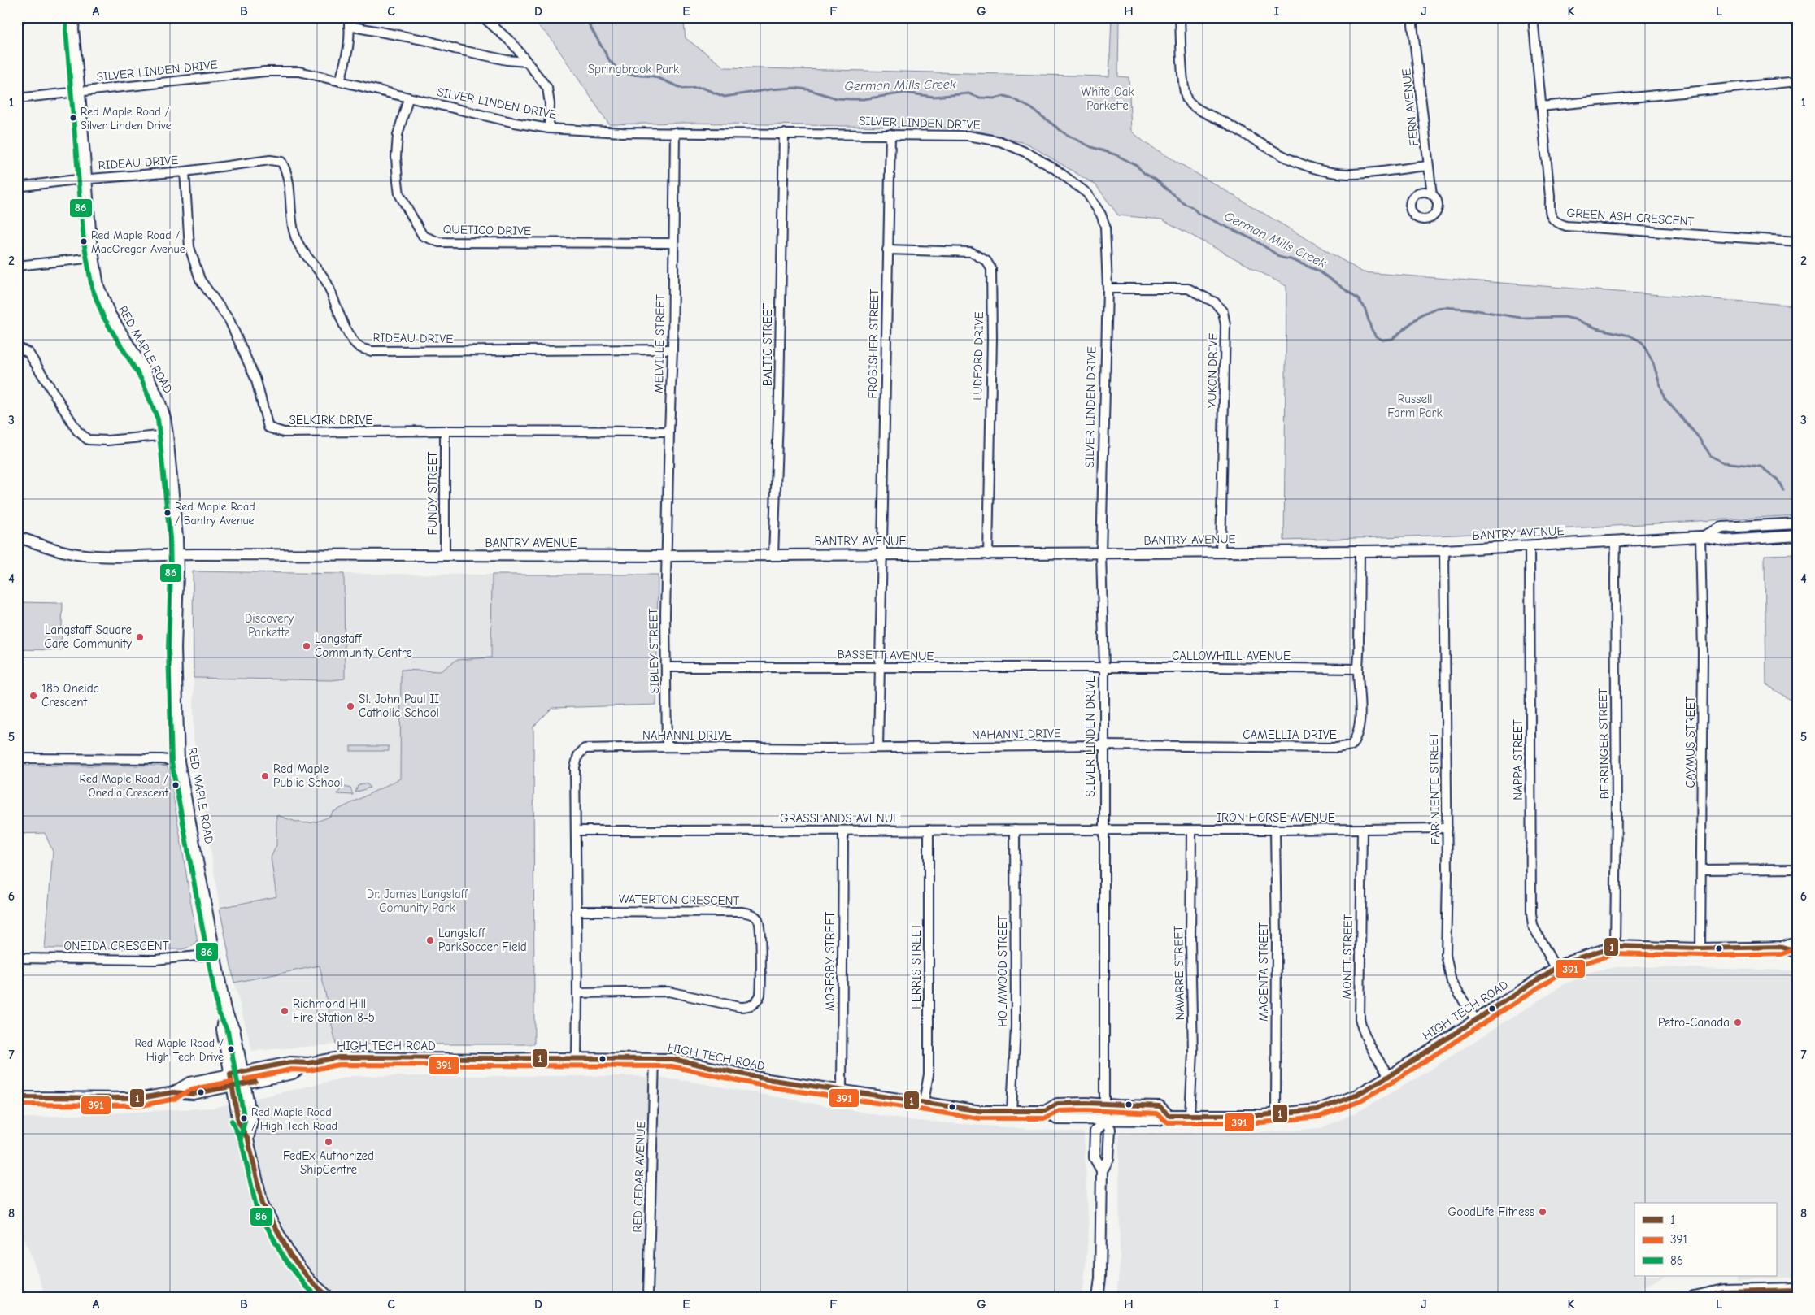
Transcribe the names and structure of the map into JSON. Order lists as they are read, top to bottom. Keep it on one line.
{"streets":{"street":["SILVER LINDEN DRIVE","FERN AVENUE","RIDEAU DRIVE","GREEN ASH CRESCENT","QUETICO DRIVE","MELVILLE STREET","FROBISHER STREET","BALTIC STREET","RED MAPLE ROAD","LUDFORD DRIVE","YUKON DRIVE","SELKIRK DRIVE","FUNDY STREET","BANTRY AVENUE","SIBLEY STREET","BASSETT AVENUE","CALLOWHILL AVENUE","NAHANNI DRIVE","CAMELLIA DRIVE","CAYMUS STREET","BERRINGER STREET","NAPPA STREET","FAR NIENTE STREET","IRON HORSE AVENUE","GRASSLANDS AVENUE","WATERTON CRESCENT","ONEIDA CRESCENT","MONET STREET","MORESBY STREET","FERRIS STREET","HOLMWOOD STREET","MAGENTA STREET","NAVARRE STREET","HIGH TECH ROAD","RED CEDAR AVENUE"]},"crossings":[["SILVER LINDEN DRIVE","QUETICO DRIVE"],["SILVER LINDEN DRIVE","MELVILLE STREET"],["SILVER LINDEN DRIVE","FROBISHER STREET"],["SILVER LINDEN DRIVE","BALTIC STREET"],["SILVER LINDEN DRIVE","RED MAPLE ROAD"],["SILVER LINDEN DRIVE","YUKON DRIVE"],["SILVER LINDEN DRIVE","BANTRY AVENUE"],["SILVER LINDEN DRIVE","BASSETT AVENUE"],["SILVER LINDEN DRIVE","CALLOWHILL AVENUE"],["SILVER LINDEN DRIVE","NAHANNI DRIVE"],["SILVER LINDEN DRIVE","CAMELLIA DRIVE"],["SILVER LINDEN DRIVE","IRON HORSE AVENUE"],["SILVER LINDEN DRIVE","GRASSLANDS AVENUE"],["SILVER LINDEN DRIVE","HIGH TECH ROAD"],["RIDEAU DRIVE","MELVILLE STREET"],["RIDEAU DRIVE","RED MAPLE ROAD"],["RIDEAU DRIVE","SELKIRK DRIVE"],["QUETICO DRIVE","MELVILLE STREET"],["MELVILLE STREET","SELKIRK DRIVE"],["MELVILLE STREET","BANTRY AVENUE"],["MELVILLE STREET","SIBLEY STREET"],["FROBISHER STREET","LUDFORD DRIVE"],["FROBISHER STREET","BANTRY AVENUE"],["FROBISHER STREET","BASSETT AVENUE"],["FROBISHER STREET","NAHANNI DRIVE"],["BALTIC STREET","BANTRY AVENUE"],["RED MAPLE ROAD","BANTRY AVENUE"],["RED MAPLE ROAD","ONEIDA CRESCENT"],["RED MAPLE ROAD","HIGH TECH ROAD"],["LUDFORD DRIVE","BANTRY AVENUE"],["YUKON DRIVE","BANTRY AVENUE"],["SELKIRK DRIVE","FUNDY STREET"],["FUNDY STREET","BANTRY AVENUE"],["BANTRY AVENUE","SIBLEY STREET"],["BANTRY AVENUE","CAMELLIA DRIVE"],["BANTRY AVENUE","CAYMUS STREET"],["BANTRY AVENUE","BERRINGER STREET"],["BANTRY AVENUE","NAPPA STREET"],["BANTRY AVENUE","FAR NIENTE STREET"],["SIBLEY STREET","BASSETT AVENUE"],["SIBLEY STREET","NAHANNI DRIVE"],["BASSETT AVENUE","CALLOWHILL AVENUE"],["CALLOWHILL AVENUE","CAMELLIA DRIVE"],["NAHANNI DRIVE","CAMELLIA DRIVE"],["NAHANNI DRIVE","GRASSLANDS AVENUE"],["NAHANNI DRIVE","WATERTON CRESCENT"],["NAHANNI DRIVE","HIGH TECH ROAD"],["CAYMUS STREET","HIGH TECH ROAD"],["BERRINGER STREET","HIGH TECH ROAD"],["NAPPA STREET","HIGH TECH ROAD"],["FAR NIENTE STREET","IRON HORSE AVENUE"],["FAR NIENTE STREET","HIGH TECH ROAD"],["IRON HORSE AVENUE","GRASSLANDS AVENUE"],["IRON HORSE AVENUE","MONET STREET"],["IRON HORSE AVENUE","MAGENTA STREET"],["IRON HORSE AVENUE","NAVARRE STREET"],["GRASSLANDS AVENUE","MORESBY STREET"],["GRASSLANDS AVENUE","FERRIS STREET"],["GRASSLANDS AVENUE","HOLMWOOD STREET"],["MONET STREET","HIGH TECH ROAD"],["MORESBY STREET","HIGH TECH ROAD"],["FERRIS STREET","HIGH TECH ROAD"],["HOLMWOOD STREET","HIGH TECH ROAD"],["MAGENTA STREET","HIGH TECH ROAD"],["NAVARRE STREET","HIGH TECH ROAD"],["HIGH TECH ROAD","RED CEDAR AVENUE"]],"water":["German Mills Creek"],"parks":["Springbrook Park","White Oak Parkette","Russell Farm Park","Discovery Parkette","Dr. James Langstaff Comunity Park"],"places":["Red Maple Road / Silver Linden Drive","Red Maple Road / MacGregor Avenue","Red Maple Road / Bantry Avenue","Langstaff Square Care Community","Langstaff Community Centre","185 Oneida Crescent","St. John Paul II Catholic School","Red Maple Public School","Red Maple Road / Onedia Crescent","Langstaff ParkSoccer Field","Richmond Hill Fire Station 8-5","Petro-Canada","Red Maple Road / High Tech Drive","Red Maple Road / High Tech Road","FedEx Authorized ShipCentre","GoodLife Fitness"],"lines":["transit line 86","transit line 1","transit line 391"],"legend":["1","391","86"],"grid":{"columns":["A","B","C","D","E","F","G","H","I","J","K","L"],"rows":["1","2","3","4","5","6","7","8"]}}
